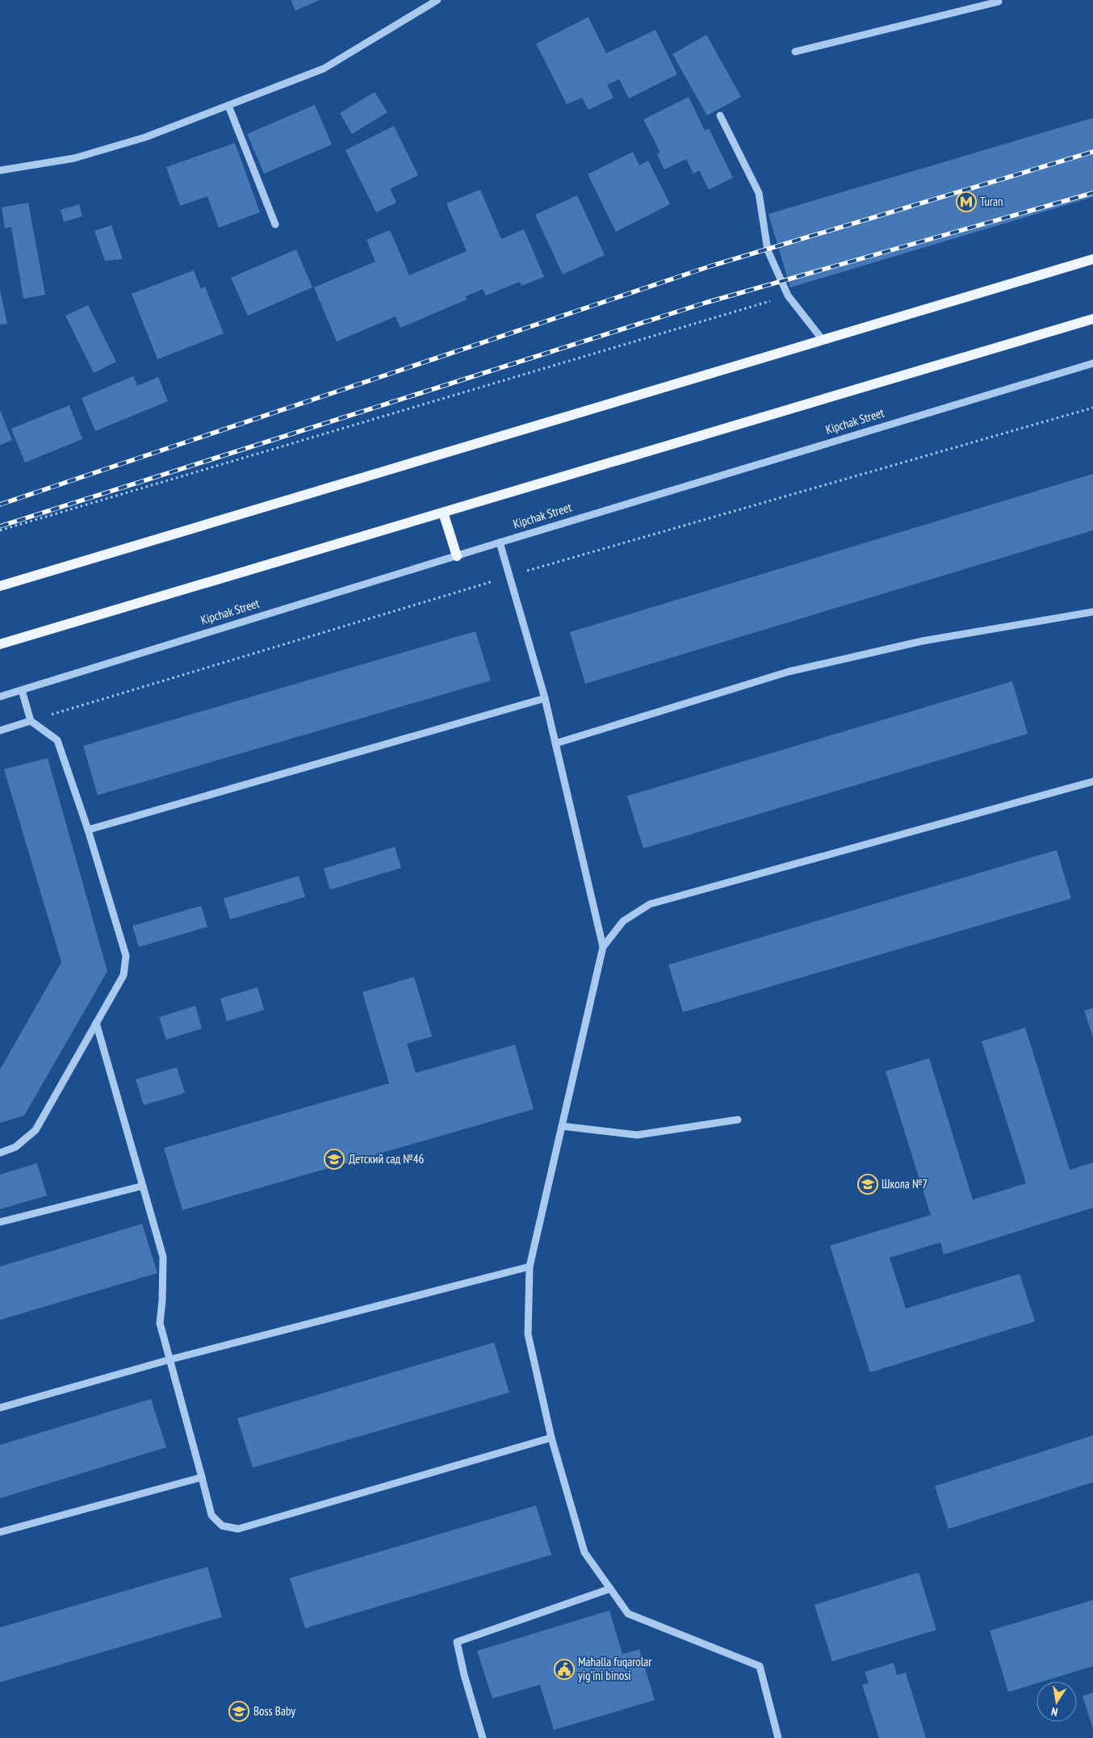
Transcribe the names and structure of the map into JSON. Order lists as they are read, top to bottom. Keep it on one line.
{"streets":{"street":["Kipchak Street"]},"places":{"metro station":["Turan"],"school or university":["Детский сад №46","Школа №7","Boss Baby"],"public building":["Mahalla fuqarolar yig'ini binosi"]},"north":"bottom"}
